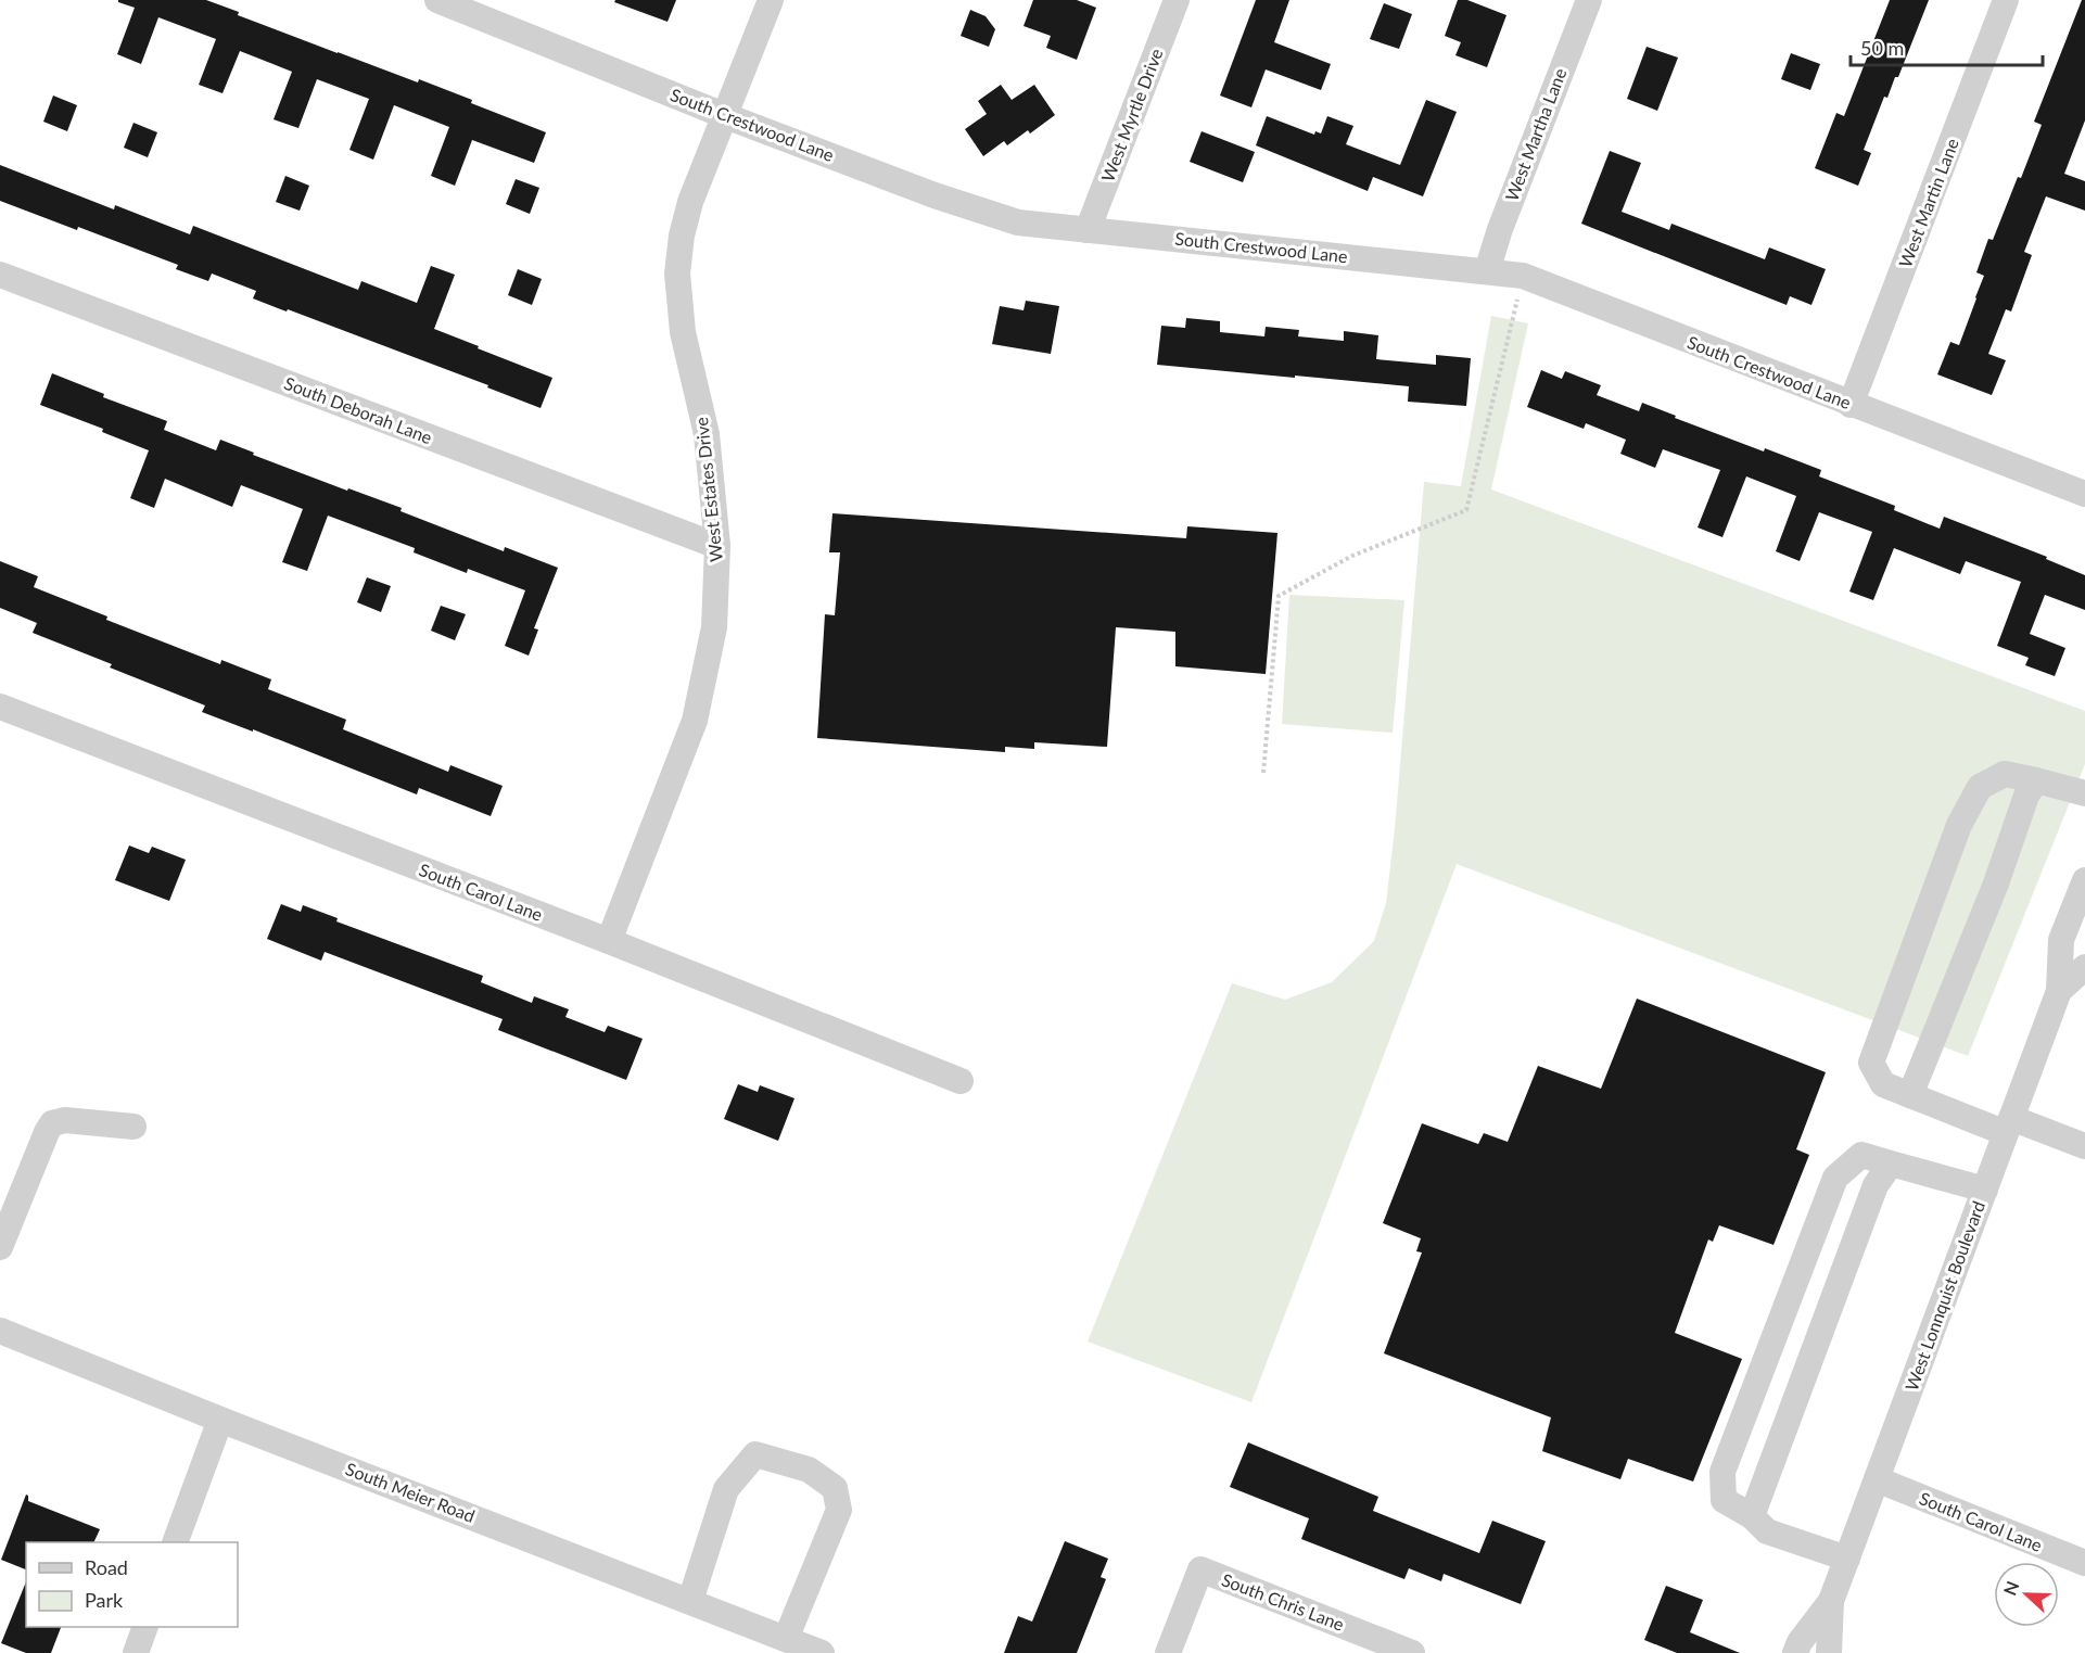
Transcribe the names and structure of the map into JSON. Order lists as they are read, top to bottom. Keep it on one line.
{"streets":{"street":["West Myrtle Drive","South Crestwood Lane","West Martha Lane","West Martin Lane","South Deborah Lane","West Estates Drive","South Carol Lane","West Lonnquist Boulevard","South Meier Road","South Chris Lane"]},"crossings":[["West Myrtle Drive","South Crestwood Lane"],["South Crestwood Lane","West Martha Lane"],["South Crestwood Lane","West Martin Lane"],["South Crestwood Lane","West Estates Drive"],["South Deborah Lane","West Estates Drive"],["West Estates Drive","South Carol Lane"],["South Carol Lane","West Lonnquist Boulevard"]],"legend":["Road","Park"],"scale_bar":"50 m","north":"left"}
